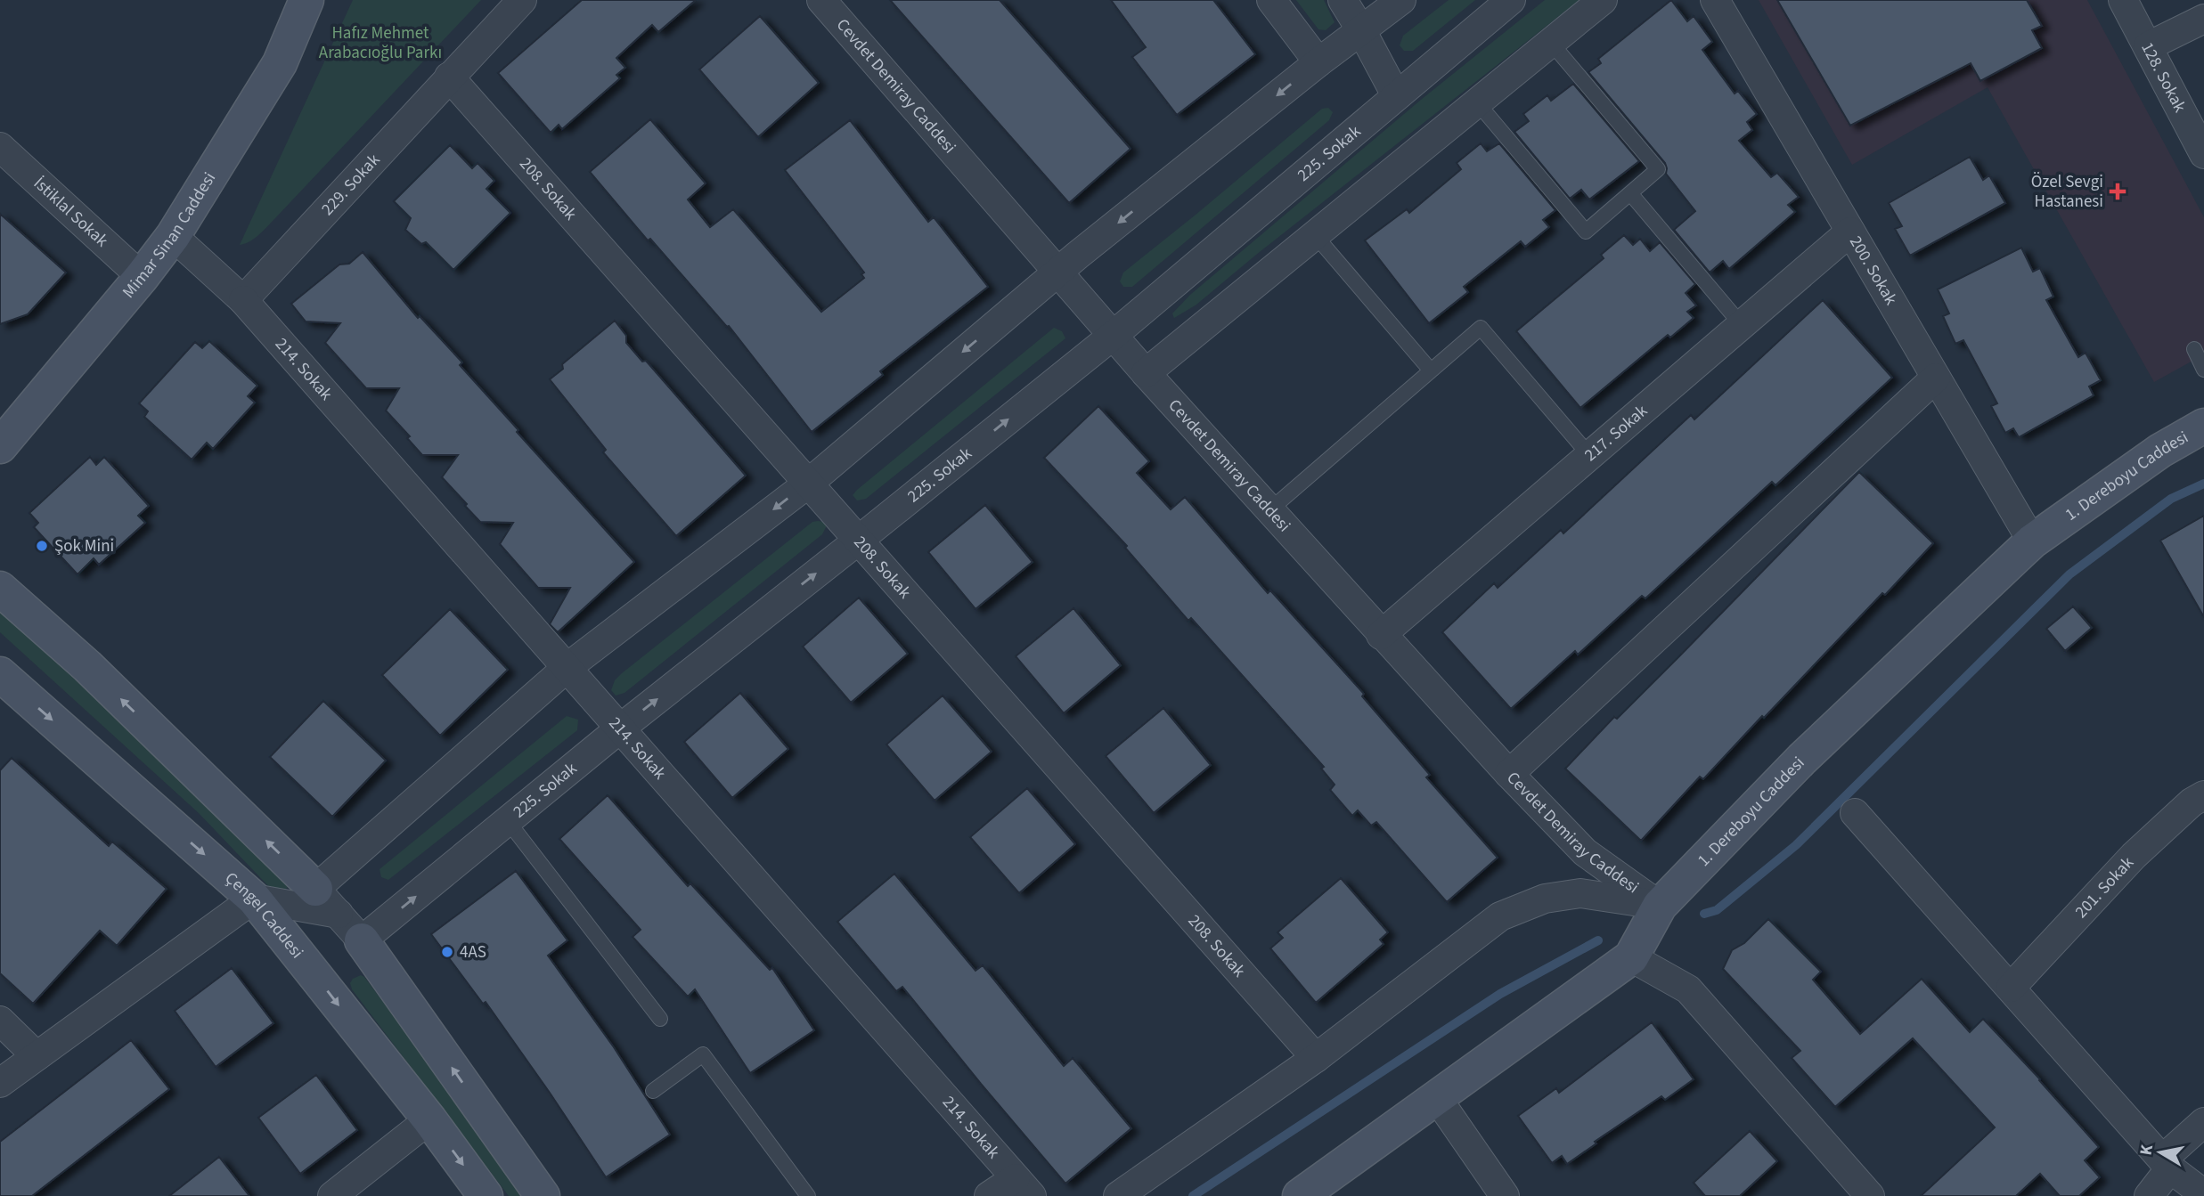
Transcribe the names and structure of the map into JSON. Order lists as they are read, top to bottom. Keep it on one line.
{"streets":{"main road":["Mimar Sinan Caddesi","1. Dereboyu Caddesi","Çengel Caddesi"],"street":["128. Sokak","Cevdet Demiray Caddesi","225. Sokak","229. Sokak","208. Sokak","İstiklal Sokak","200. Sokak","214. Sokak","217. Sokak","201. Sokak"]},"crossings":[["Cevdet Demiray Caddesi","225. Sokak"],["Cevdet Demiray Caddesi","217. Sokak"],["Cevdet Demiray Caddesi","1. Dereboyu Caddesi"],["225. Sokak","208. Sokak"],["225. Sokak","214. Sokak"],["229. Sokak","208. Sokak"],["229. Sokak","214. Sokak"],["İstiklal Sokak","Mimar Sinan Caddesi"],["200. Sokak","217. Sokak"],["200. Sokak","1. Dereboyu Caddesi"]],"parks":["Hafız Mehmet Arabacıoğlu Parkı"],"places":{"health":["Özel Sevgi Hastanesi"],"other":["Şok Mini","4AS"]},"north":"left"}
